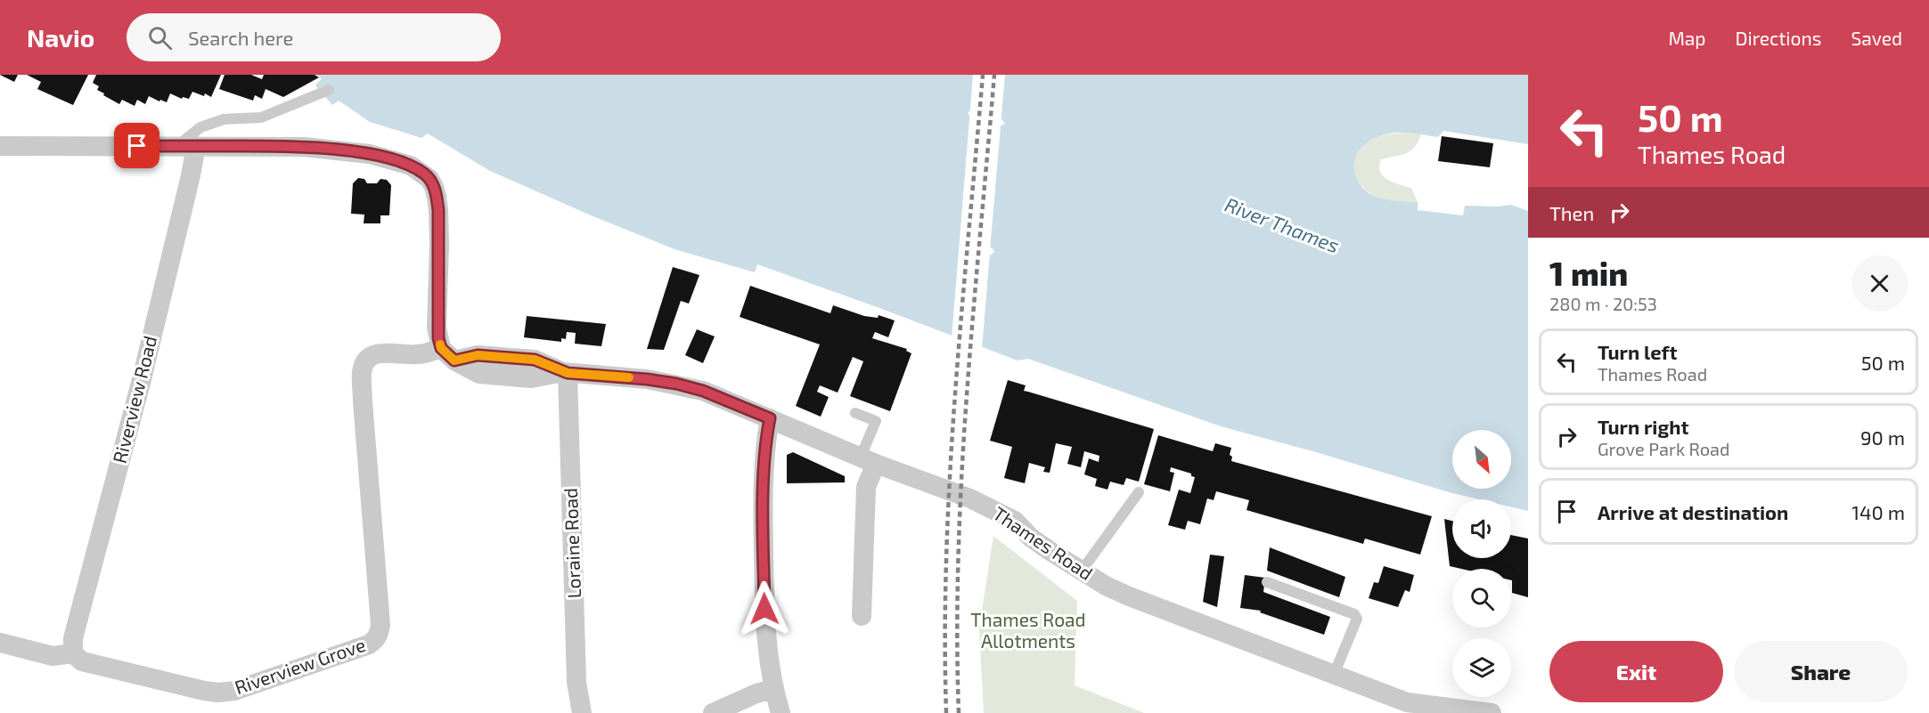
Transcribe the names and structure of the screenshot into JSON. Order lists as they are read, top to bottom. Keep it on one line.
{"streets":{"street":["Riverview Road","Loraine Road","Thames Road","Riverview Grove"]},"crossings":[["Riverview Road","Riverview Grove"],["Loraine Road","Thames Road"],["Thames Road","Riverview Grove"]],"water":["River Thames"],"parks":["Thames Road Allotments"],"north":"bottom right","page":{"header":"Navio","search":"Search here","nav":["Map","Directions","Saved"],"turn":["50 m","Thames Road"],"then":"Then","heading":["1 min","280 m · 20:53"],"list":[{"name":"Turn left","note":"Thames Road","value":"50 m"},{"name":"Turn right","note":"Grove Park Road","value":"90 m"},{"name":"Arrive at destination","value":"140 m"}],"buttons":["Exit","Share"]}}
